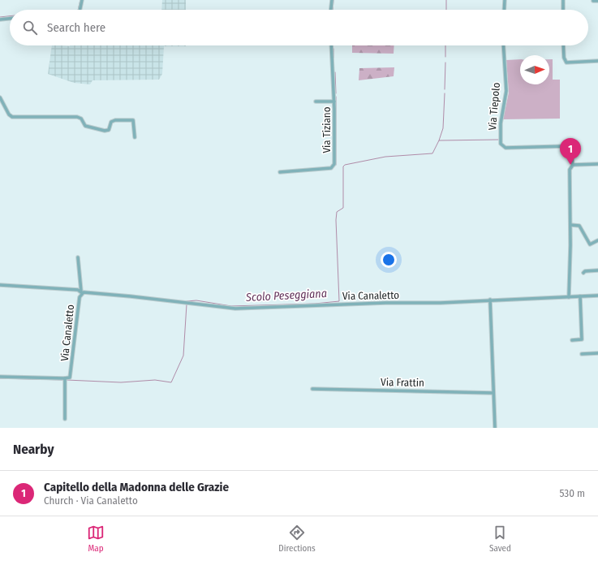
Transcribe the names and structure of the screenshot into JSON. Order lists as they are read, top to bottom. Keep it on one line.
{"streets":{"street":["Via Tiepolo","Via Tiziano","Via Canaletto","Via Frattin"]},"water":["Scolo Peseggiana"],"north":"right","page":{"search":"Search here","pins":"1","heading":"Nearby","list":[{"mark":"1","name":"Capitello della Madonna delle Grazie","note":"Church · Via Canaletto","value":"530 m"}],"nav":["Map","Directions","Saved"]}}
